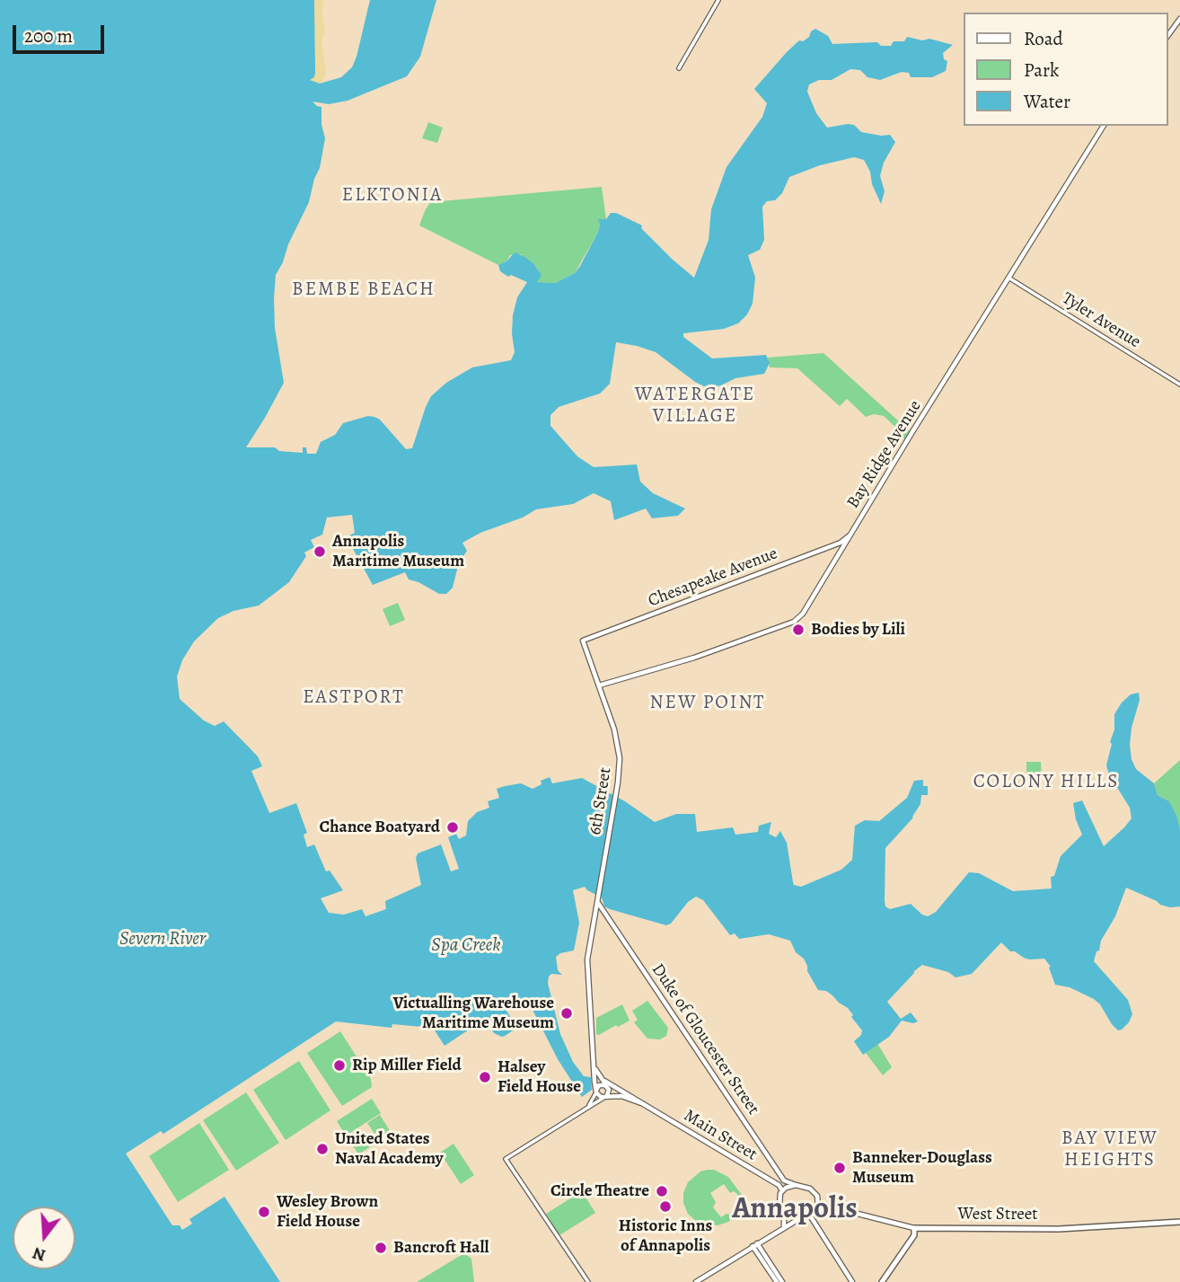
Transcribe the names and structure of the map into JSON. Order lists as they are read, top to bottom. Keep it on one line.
{"streets":{"main road":["Bay Ridge Avenue","Chesapeake Avenue","6th Street","Duke of Gloucester Street","Main Street","West Street"],"street":["Tyler Avenue"]},"crossings":[["Tyler Avenue","Bay Ridge Avenue"],["Bay Ridge Avenue","Chesapeake Avenue"],["Bay Ridge Avenue","6th Street"],["Chesapeake Avenue","6th Street"],["6th Street","Duke of Gloucester Street"],["6th Street","Main Street"],["Duke of Gloucester Street","Main Street"],["Duke of Gloucester Street","West Street"],["Main Street","West Street"]],"districts":["ELKTONIA","BEMBE BEACH","WATERGATE VILLAGE","EASTPORT","NEW POINT","COLONY HILLS","BAY VIEW HEIGHTS","Annapolis"],"water":["Severn River","Spa Creek"],"places":["Annapolis Maritime Museum","Bodies by Lili","Chance Boatyard","Victualling Warehouse Maritime Museum","Rip Miller Field","Halsey Field House","United States Naval Academy","Banneker-Douglass Museum","Circle Theatre","Historic Inns of Annapolis","Wesley Brown Field House","Bancroft Hall"],"legend":["Road","Park","Water"],"scale_bar":"200 m","north":"bottom"}
